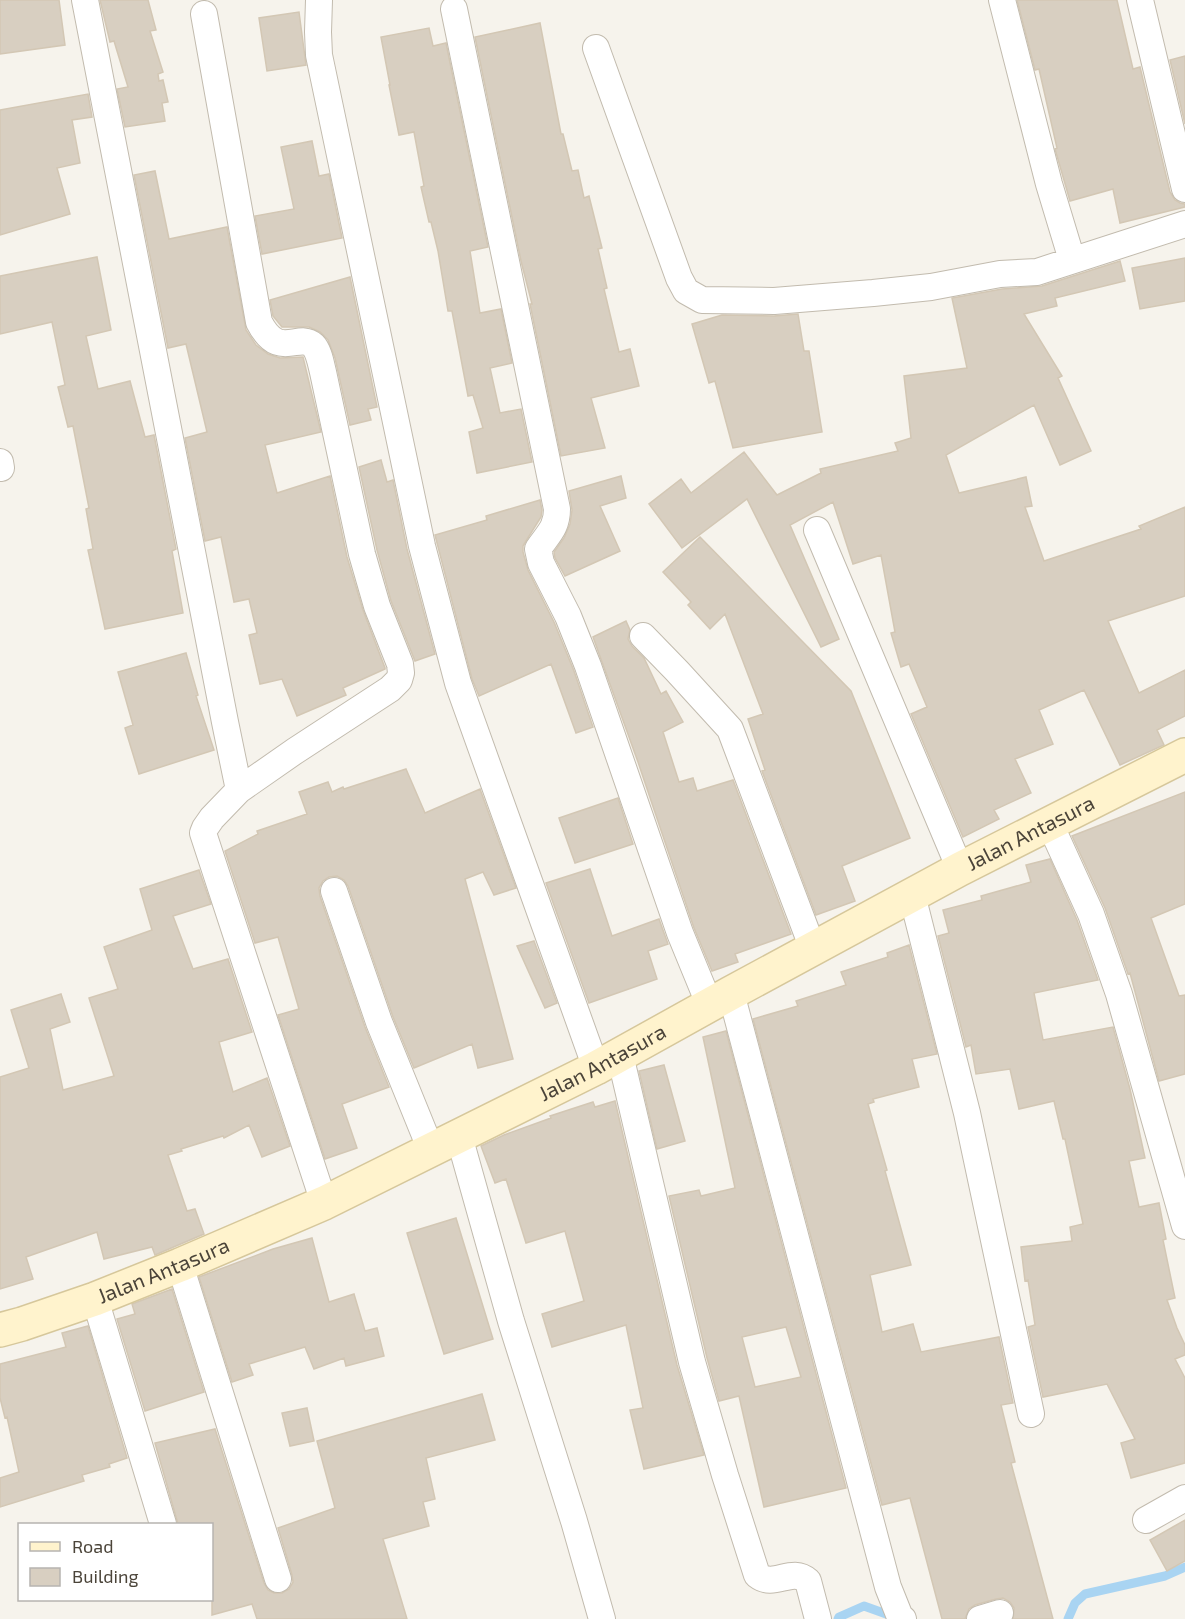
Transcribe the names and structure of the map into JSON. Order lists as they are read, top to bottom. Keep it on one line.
{"streets":{"main road":["Jalan Antasura"]},"legend":["Road","Building"]}
